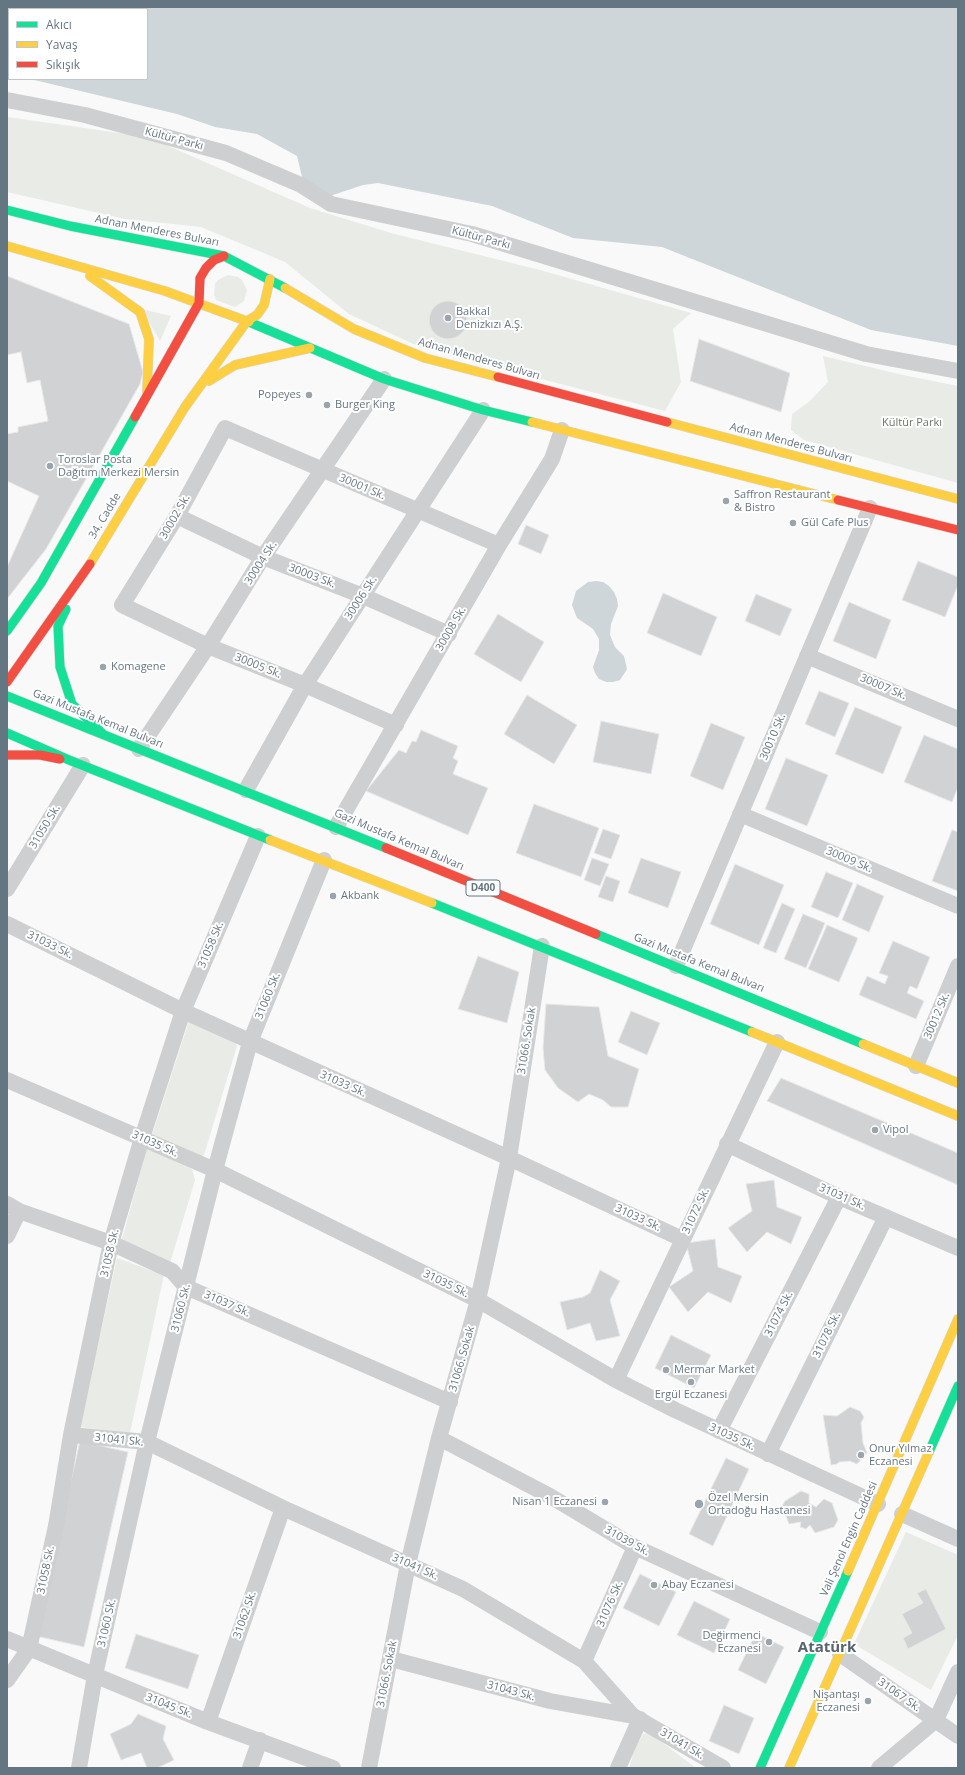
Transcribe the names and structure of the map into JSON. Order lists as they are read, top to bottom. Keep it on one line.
{"streets":{"main road":["Adnan Menderes Bulvarı","34. Cadde","Gazi Mustafa Kemal Bulvarı","D400","Vali Şenol Engin Caddesi"],"street":["Kültür Parkı","30001 Sk.","30002 Sk.","30004 Sk.","30003 Sk.","30006 Sk.","30008 Sk.","30005 Sk.","30007 Sk.","30010 Sk.","31050 Sk.","30009 Sk.","31033 Sk.","31058 Sk.","31060 Sk.","30012 Sk.","31066. Sokak","31035 Sk.","31031 Sk.","31072 Sk.","31037 Sk.","31074 Sk.","31078 Sk.","31041 Sk.","31039 Sk.","31076 Sk.","31062 Sk.","31043 Sk.","31067 Sk.","31045 Sk."]},"crossings":[["Adnan Menderes Bulvarı","34. Cadde"],["30001 Sk.","30002 Sk."],["30001 Sk.","30004 Sk."],["30001 Sk.","30006 Sk."],["30001 Sk.","30008 Sk."],["30002 Sk.","30003 Sk."],["30002 Sk.","30005 Sk."],["30004 Sk.","30003 Sk."],["30004 Sk.","30005 Sk."],["30004 Sk.","Gazi Mustafa Kemal Bulvarı"],["30003 Sk.","30006 Sk."],["30003 Sk.","30008 Sk."],["30006 Sk.","30005 Sk."],["30006 Sk.","Gazi Mustafa Kemal Bulvarı"],["30008 Sk.","30005 Sk."],["30008 Sk.","Gazi Mustafa Kemal Bulvarı"],["30007 Sk.","30010 Sk."],["Gazi Mustafa Kemal Bulvarı","30010 Sk."],["Gazi Mustafa Kemal Bulvarı","30012 Sk."],["30010 Sk.","30009 Sk."],["31033 Sk.","31058 Sk."],["31033 Sk.","31060 Sk."],["31033 Sk.","31066. Sokak"],["31033 Sk.","31072 Sk."],["31058 Sk.","31035 Sk."],["31058 Sk.","31037 Sk."],["31058 Sk.","31041 Sk."],["31058 Sk.","31045 Sk."],["31060 Sk.","31035 Sk."],["31060 Sk.","31037 Sk."],["31060 Sk.","31041 Sk."],["31060 Sk.","31045 Sk."],["31066. Sokak","31035 Sk."],["31066. Sokak","31037 Sk."],["31066. Sokak","31041 Sk."],["31066. Sokak","31039 Sk."],["31066. Sokak","31043 Sk."],["31035 Sk.","31072 Sk."],["31035 Sk.","31074 Sk."],["31035 Sk.","31078 Sk."],["31035 Sk.","Vali Şenol Engin Caddesi"],["31031 Sk.","31072 Sk."],["31031 Sk.","31074 Sk."],["31031 Sk.","31078 Sk."],["31041 Sk.","31076 Sk."],["31041 Sk.","31062 Sk."],["31041 Sk.","31043 Sk."],["Vali Şenol Engin Caddesi","31039 Sk."],["31039 Sk.","31076 Sk."],["31062 Sk.","31045 Sk."]],"districts":["Atatürk"],"parks":["Kültür Parkı"],"places":["Bakkal Denizkızı A.Ş.","Popeyes","Burger King","Toroslar Posta Dağıtım Merkezi Mersin","Saffron Restaurant & Bistro","Gül Cafe Plus","Komagene","Akbank","Vipol","Mermar Market","Ergül Eczanesi","Onur Yılmaz Eczanesi","Nisan 1 Eczanesi","Özel Mersin Ortadoğu Hastanesi","Abay Eczanesi","Değirmenci Eczanesi","Nişantaşı Eczanesi"],"legend":["Akıcı","Yavaş","Sıkışık"]}
